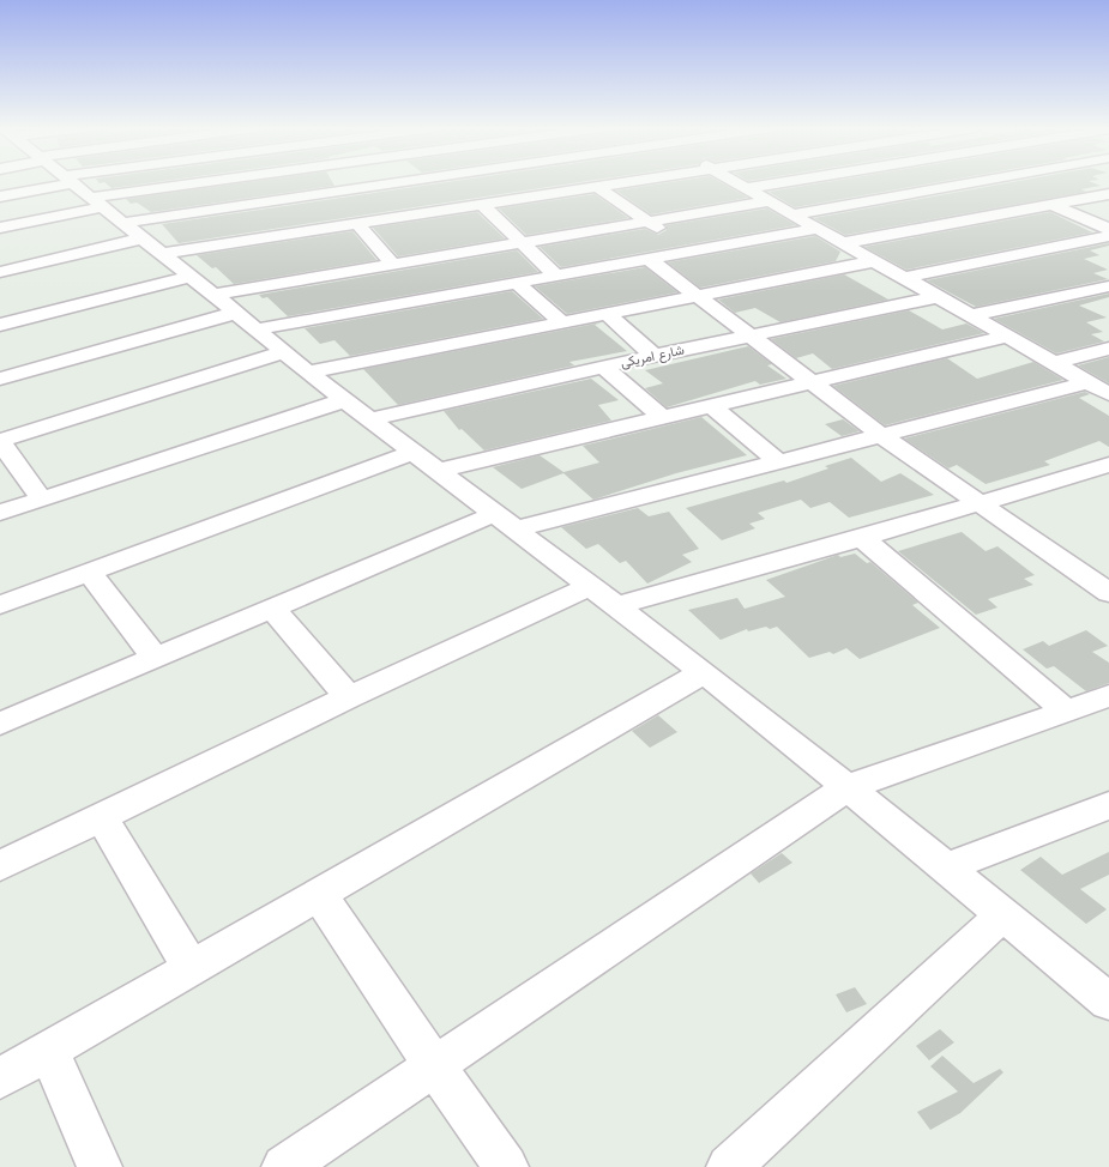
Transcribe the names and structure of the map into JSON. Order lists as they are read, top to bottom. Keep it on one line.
{"streets":{"street":["شارع امريكى"]}}
